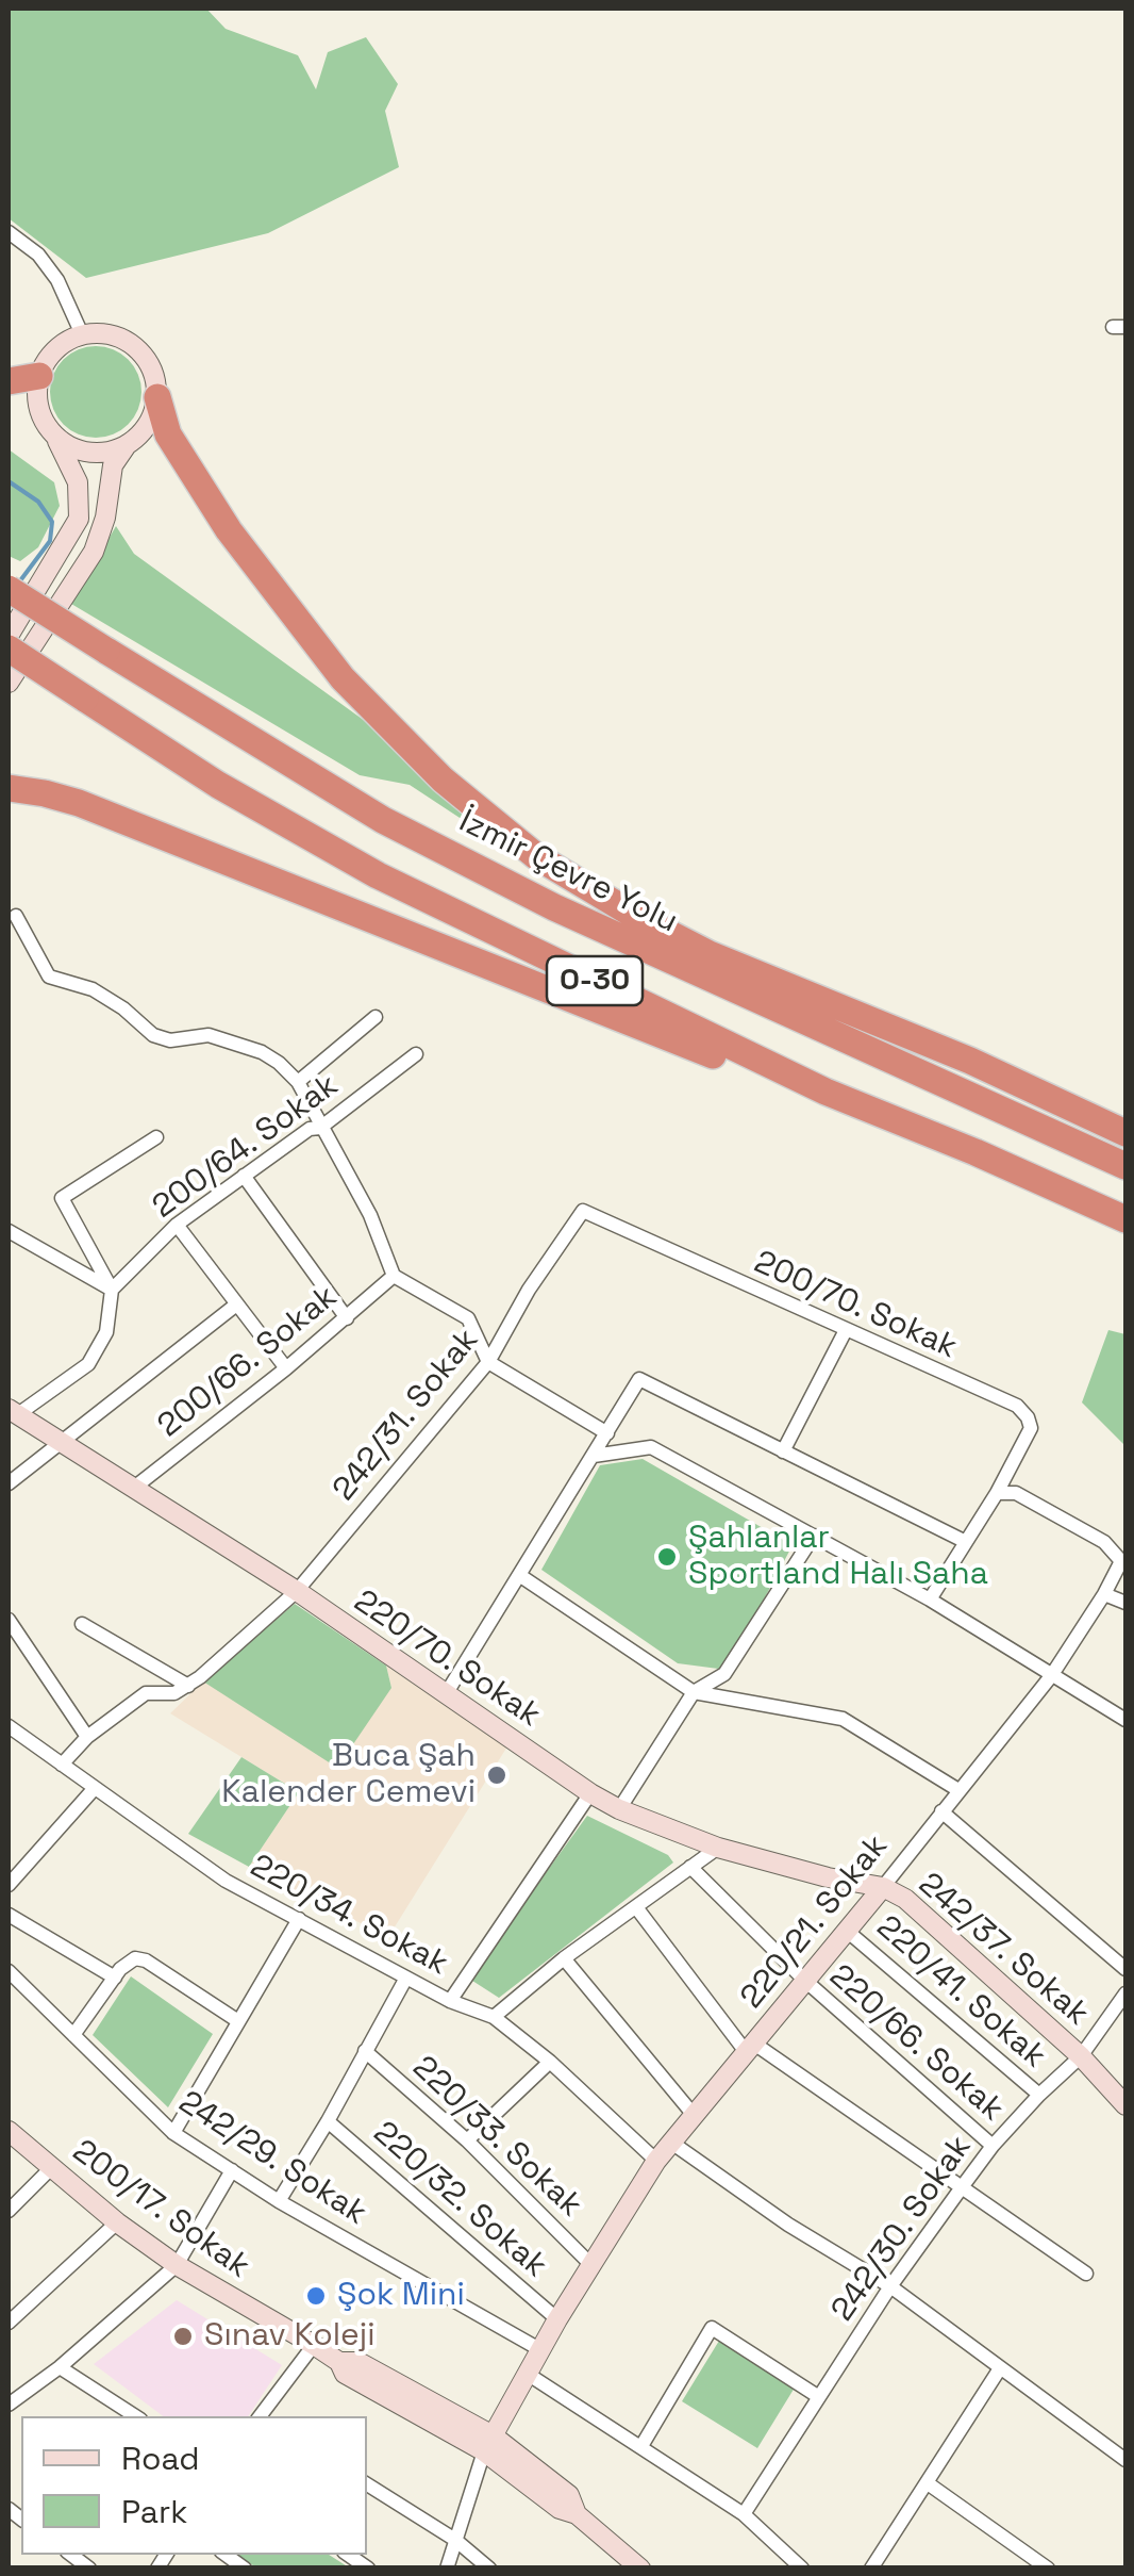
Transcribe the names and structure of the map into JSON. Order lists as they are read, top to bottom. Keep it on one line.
{"streets":{"highway":["İzmir Çevre Yolu","O-30"],"street":["200/64. Sokak","200/70. Sokak","200/66. Sokak","242/31. Sokak","220/70. Sokak","220/34. Sokak","220/21. Sokak","242/37. Sokak","220/41. Sokak","220/66. Sokak","220/33. Sokak","242/29. Sokak","220/32. Sokak","200/17. Sokak","242/30. Sokak"]},"crossings":[["200/70. Sokak","242/31. Sokak"],["200/70. Sokak","220/21. Sokak"],["200/66. Sokak","220/70. Sokak"],["242/31. Sokak","220/70. Sokak"],["220/70. Sokak","220/21. Sokak"],["220/70. Sokak","242/37. Sokak"],["220/34. Sokak","220/21. Sokak"],["220/21. Sokak","242/37. Sokak"],["220/21. Sokak","220/41. Sokak"],["220/21. Sokak","220/66. Sokak"],["220/21. Sokak","220/33. Sokak"],["220/21. Sokak","242/29. Sokak"],["220/21. Sokak","220/32. Sokak"],["220/21. Sokak","200/17. Sokak"],["242/37. Sokak","242/30. Sokak"],["220/41. Sokak","242/30. Sokak"],["220/66. Sokak","242/30. Sokak"]],"places":["Şahlanlar Sportland Halı Saha","Buca Şah Kalender Cemevi","Şok Mini","Sınav Koleji"],"legend":["Road","Park"]}
